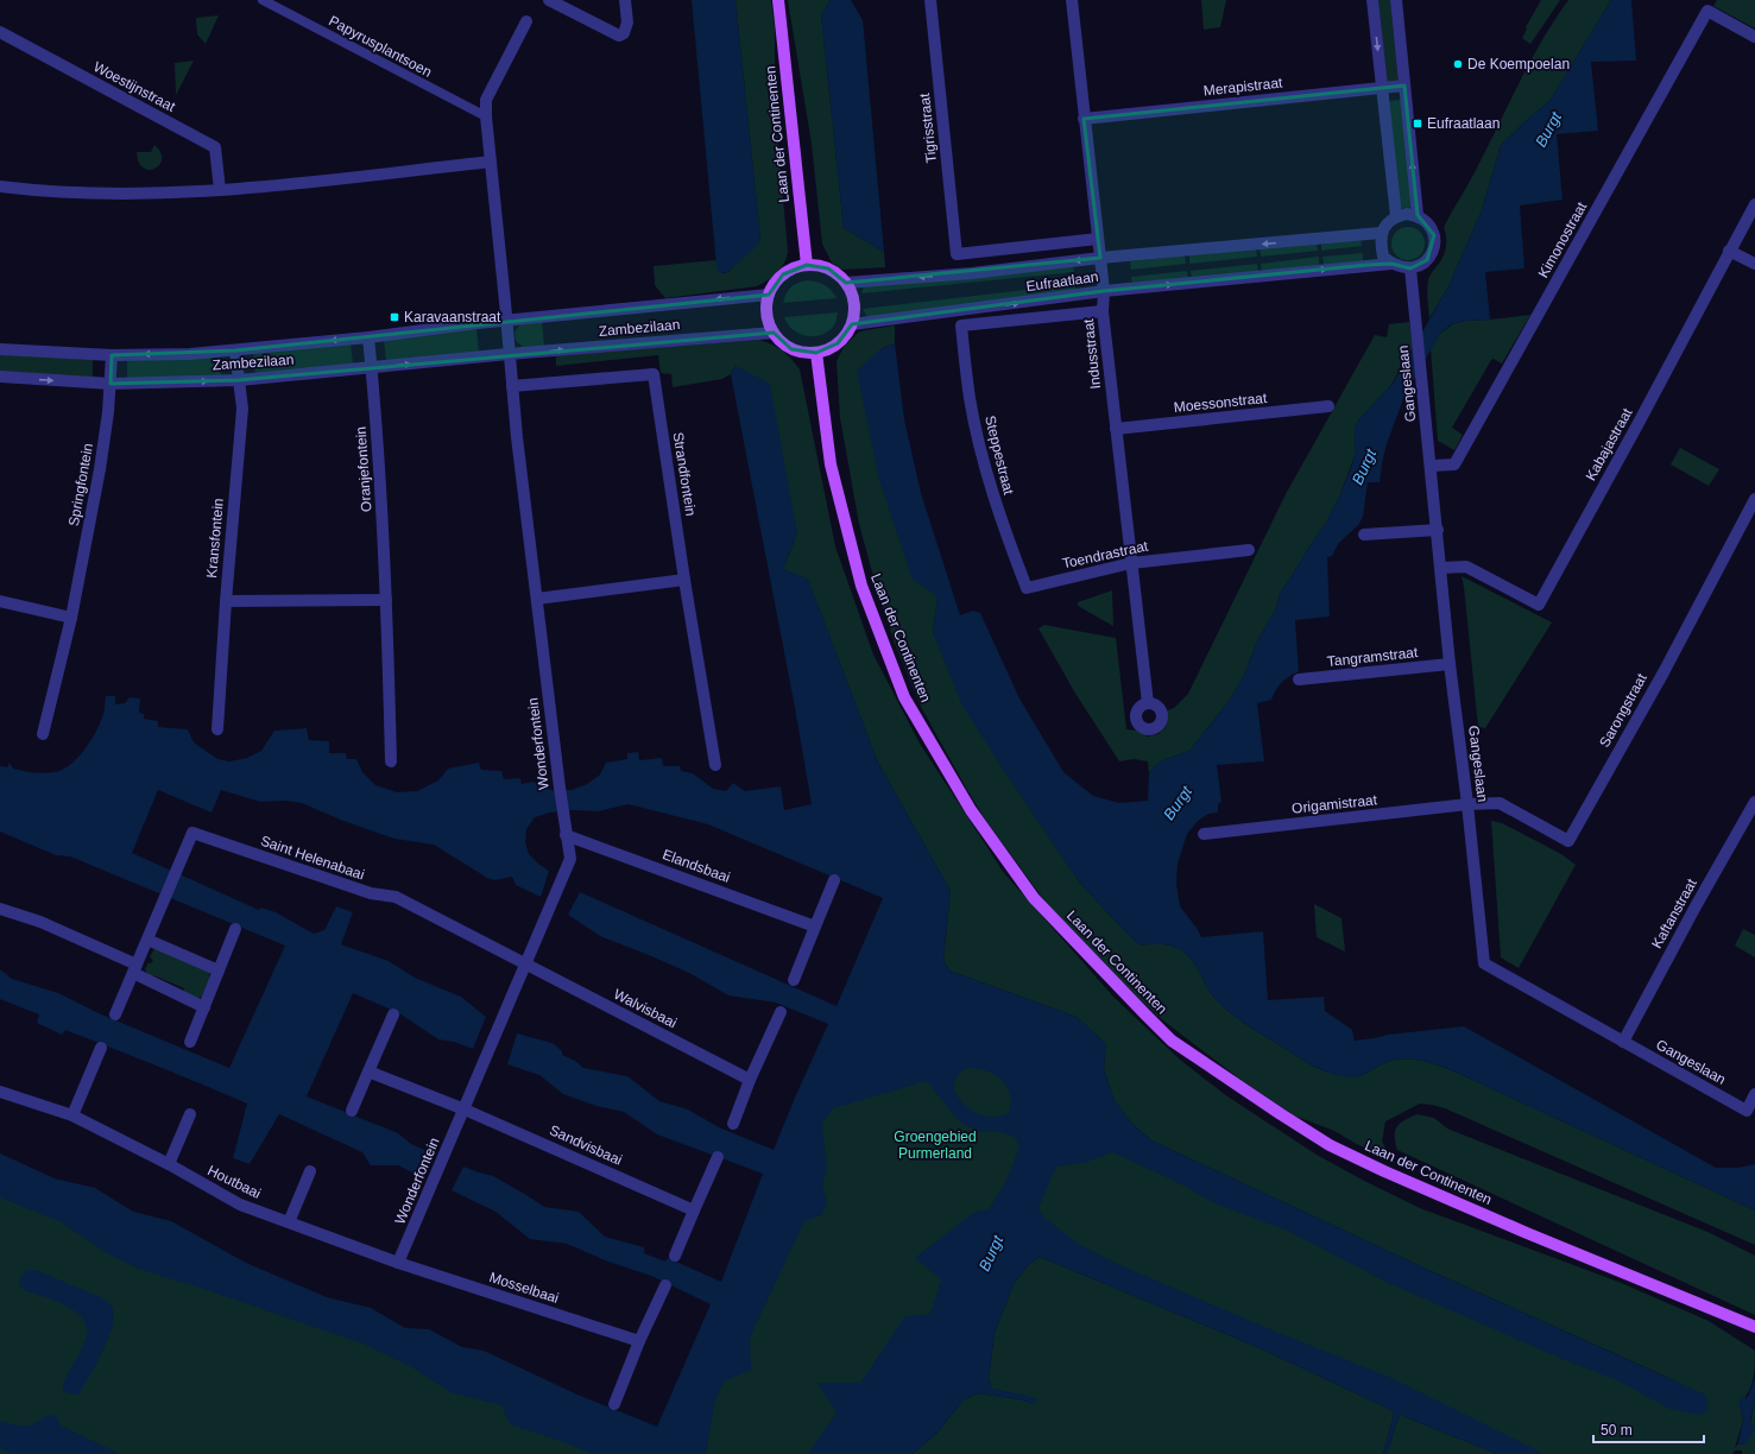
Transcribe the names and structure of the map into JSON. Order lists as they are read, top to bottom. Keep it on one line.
{"streets":{"main road":["Laan der Continenten"],"street":["Papyrusplantsoen","Woestijnstraat","Merapistraat","Tigrisstraat","Kimonostraat","Eufraatlaan","Zambezilaan","Indusstraat","Gangeslaan","Moessonstraat","Kabajastraat","Steppestraat","Oranjefontein","Strandfontein","Springfontein","Kransfontein","Toendrastraat","Tangramstraat","Sarongstraat","Wonderfontein","Origamistraat","Saint Helenabaai","Elandsbaai","Kaftanstraat","Walvisbaai","Sandvisbaai","Houtbaai","Mosselbaai"]},"crossings":[["Merapistraat","Indusstraat"],["Tigrisstraat","Indusstraat"],["Laan der Continenten","Eufraatlaan"],["Laan der Continenten","Zambezilaan"],["Kimonostraat","Gangeslaan"],["Eufraatlaan","Zambezilaan"],["Eufraatlaan","Indusstraat"],["Eufraatlaan","Gangeslaan"],["Zambezilaan","Oranjefontein"],["Zambezilaan","Springfontein"],["Zambezilaan","Kransfontein"],["Zambezilaan","Wonderfontein"],["Indusstraat","Moessonstraat"],["Indusstraat","Steppestraat"],["Indusstraat","Toendrastraat"],["Gangeslaan","Kabajastraat"],["Gangeslaan","Tangramstraat"],["Gangeslaan","Sarongstraat"],["Gangeslaan","Origamistraat"],["Gangeslaan","Kaftanstraat"],["Steppestraat","Toendrastraat"],["Strandfontein","Wonderfontein"],["Sarongstraat","Origamistraat"],["Wonderfontein","Saint Helenabaai"],["Wonderfontein","Elandsbaai"],["Wonderfontein","Walvisbaai"],["Wonderfontein","Sandvisbaai"],["Wonderfontein","Houtbaai"],["Wonderfontein","Mosselbaai"],["Saint Helenabaai","Walvisbaai"],["Houtbaai","Mosselbaai"]],"water":["Burgt"],"parks":["Groengebied Purmerland"],"places":{"other":["De Koempoelan"],"transit":["Eufraatlaan","Karavaanstraat"]},"scale_bar":"50 m"}
